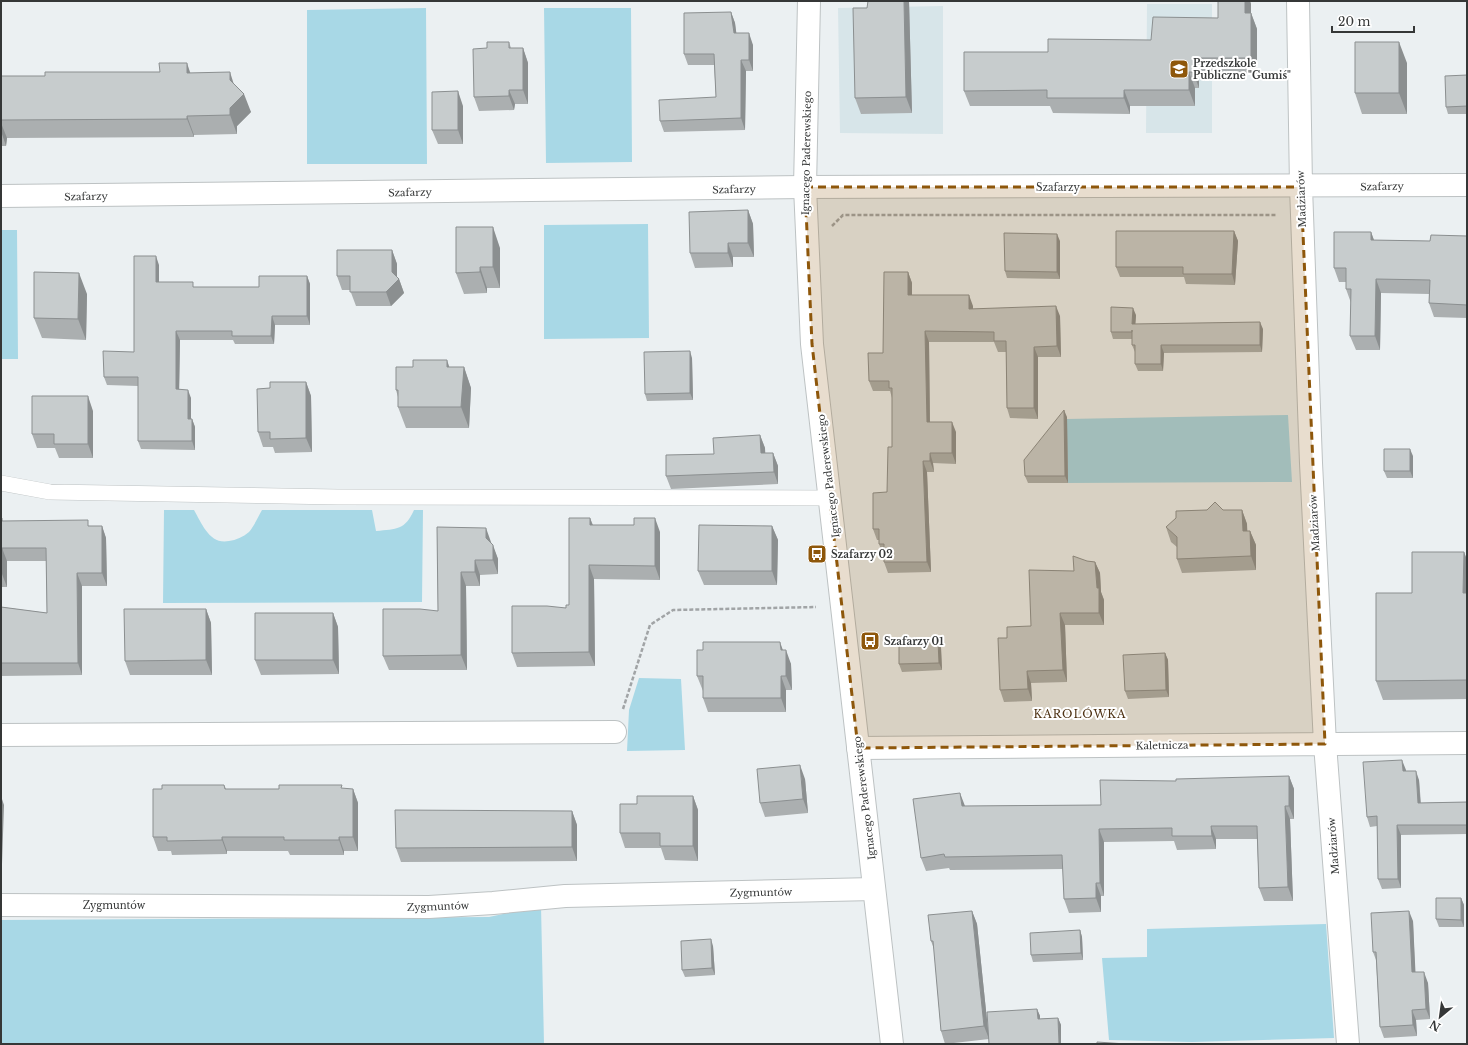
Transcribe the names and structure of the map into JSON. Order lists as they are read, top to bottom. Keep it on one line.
{"streets":{"street":["Ignacego Paderewskiego","Szafarzy","Madziarów","Kaletnicza","Zygmuntów"]},"crossings":[["Ignacego Paderewskiego","Szafarzy"],["Ignacego Paderewskiego","Kaletnicza"],["Ignacego Paderewskiego","Zygmuntów"],["Szafarzy","Madziarów"],["Madziarów","Kaletnicza"]],"districts":["KAROLÓWKA"],"places":{"school or university":["Przedszkole Publiczne \"Gumiś\""],"bus stop":["Szafarzy 02","Szafarzy 01"]},"scale_bar":"20 m","north":"bottom left"}
